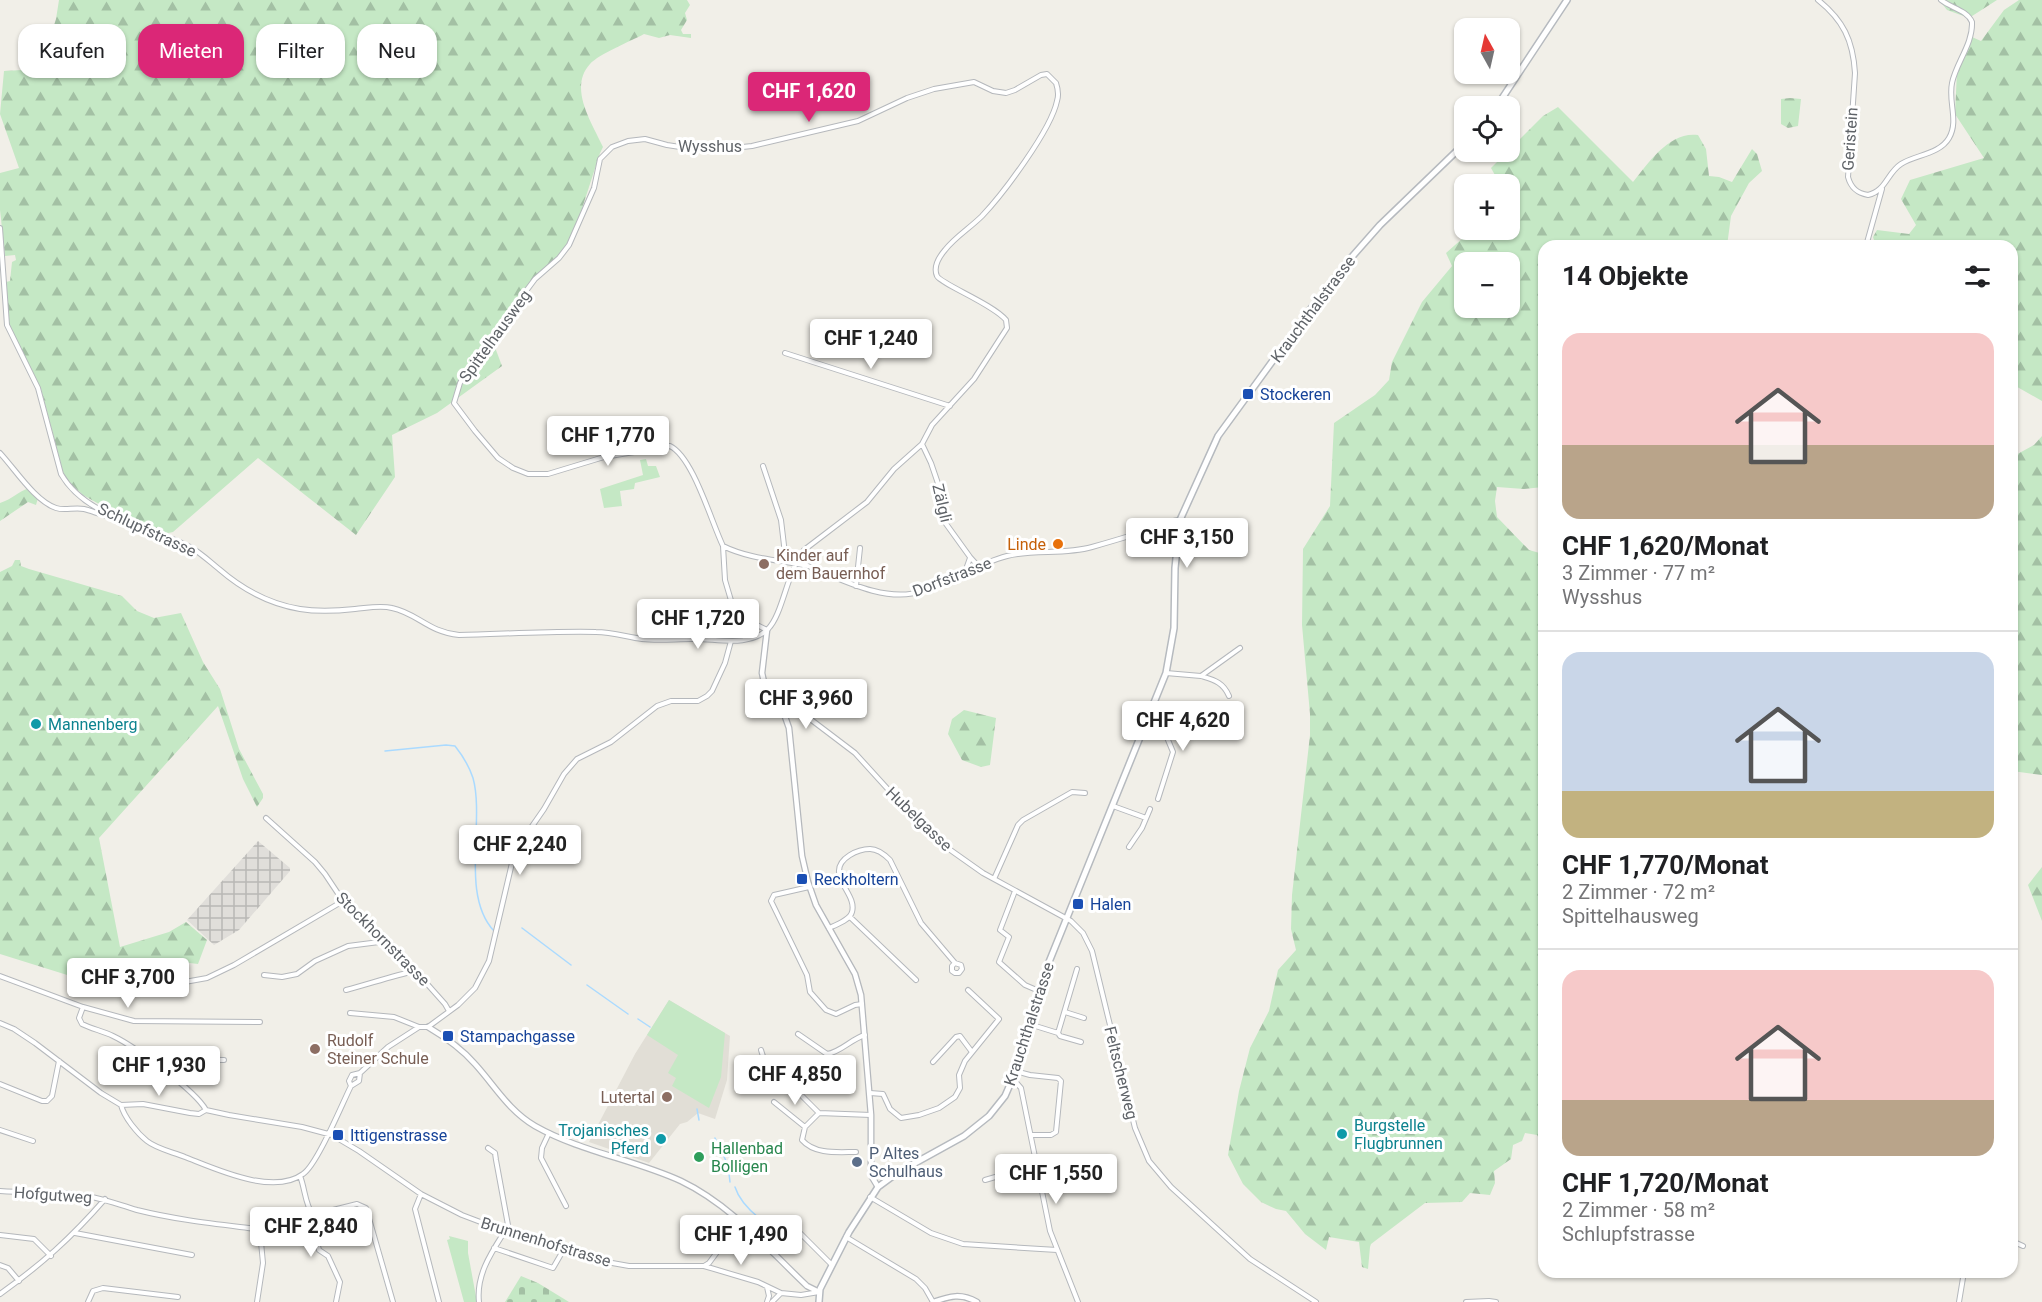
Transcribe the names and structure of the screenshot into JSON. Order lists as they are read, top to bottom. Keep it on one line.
{"streets":{"main road":["Krauchthalstrasse"],"street":["Geristein","Wysshus","Spittelhausweg","Zälgli","Schlupfstrasse","Dorfstrasse","Hubelgasse","Stockhornstrasse","Feltscherweg","Hofgutweg","Brunnenhofstrasse"]},"crossings":[["Wysshus","Spittelhausweg"],["Krauchthalstrasse","Dorfstrasse"],["Krauchthalstrasse","Hubelgasse"],["Krauchthalstrasse","Feltscherweg"],["Krauchthalstrasse","Brunnenhofstrasse"],["Zälgli","Dorfstrasse"],["Hubelgasse","Feltscherweg"]],"places":{"transit":["Stockeren","Reckholtern","Halen","Stampachgasse","Ittigenstrasse"],"other":["Linde","Kinder auf dem Bauernhof","Mannenberg","Rudolf Steiner Schule","Lutertal","Burgstelle Flugbrunnen","Trojanisches Pferd","Hallenbad Bolligen","P Altes Schulhaus"]},"north":"top","page":{"map_buttons":["+","−"],"chip":["Kaufen","Mieten","Filter","Neu"],"price":["CHF 1,620","CHF 1,240","CHF 1,770","CHF 3,150","CHF 1,720","CHF 3,960","CHF 4,620","CHF 2,240","CHF 3,700","CHF 1,930","CHF 4,850","CHF 1,550","CHF 2,840","CHF 1,490"],"heading":"14 Objekte","list":[{"name":"CHF 1,620/Monat","note":"3 Zimmer · 77 m² · Wysshus"},{"name":"CHF 1,770/Monat","note":"2 Zimmer · 72 m² · Spittelhausweg"},{"name":"CHF 1,720/Monat","note":"2 Zimmer · 58 m² · Schlupfstrasse"}]}}
